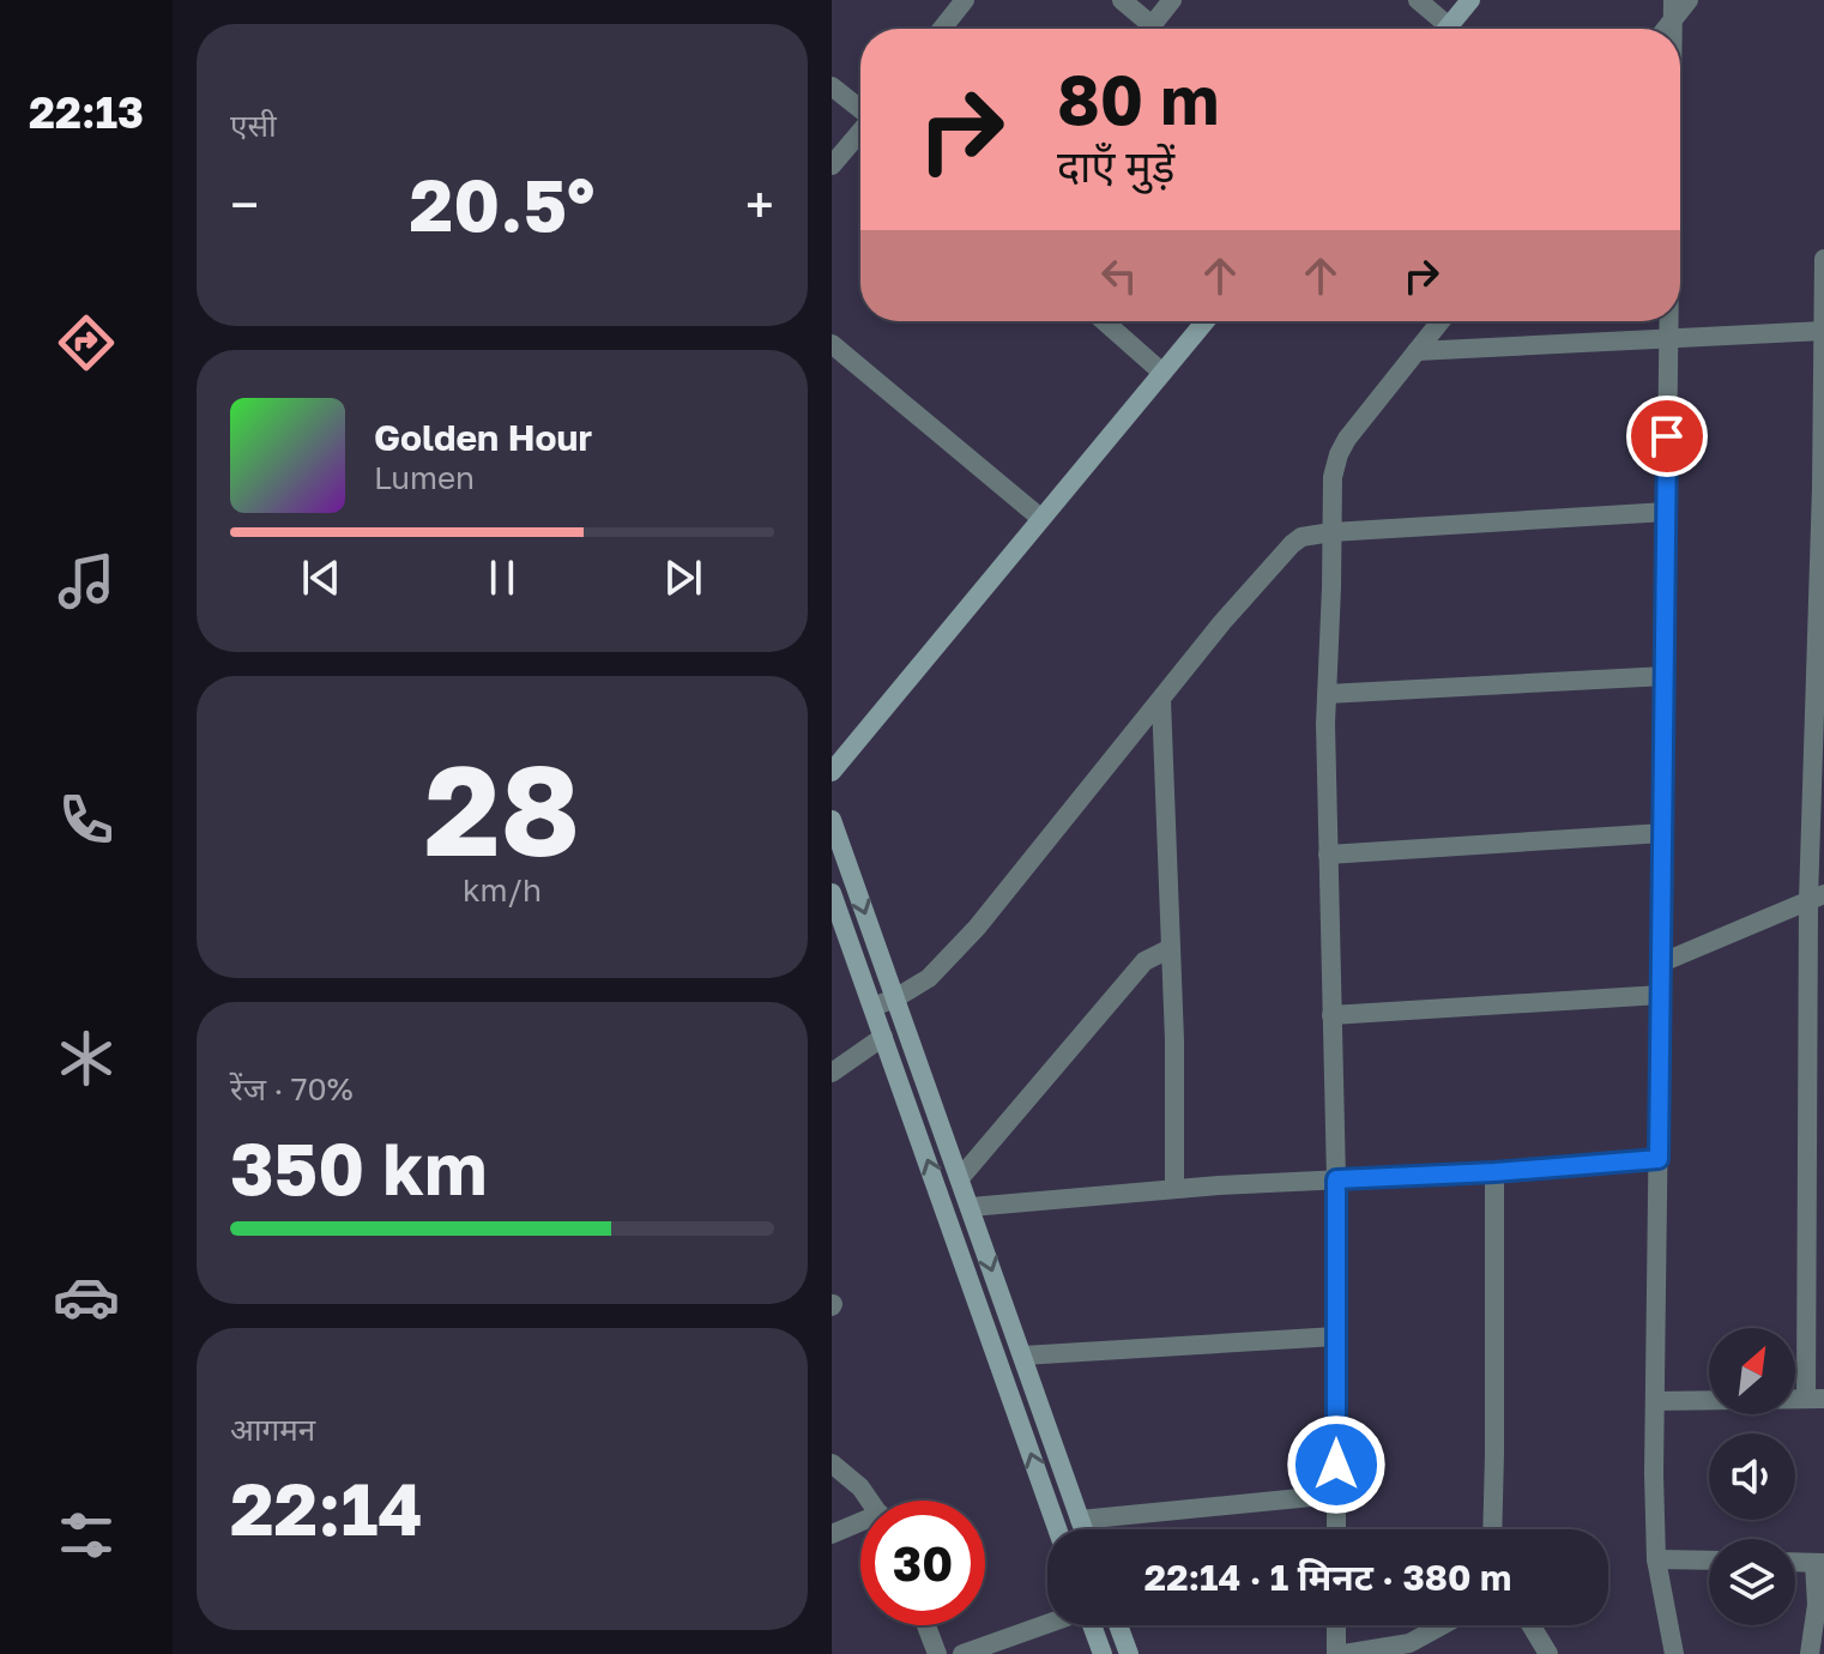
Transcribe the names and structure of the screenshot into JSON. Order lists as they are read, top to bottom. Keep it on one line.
{"north":"top right","page":{"tabs":"22:13","tile":["एसी",["28","km/h"],["रेंज · 70%","350 km"],["आगमन","22:14"]],"turn":["80 m","दाएँ मुड़ें"],"heat":["−","20.5°","+"],"song":["Golden Hour","Lumen"],"limit":"30","trip":"22:14 · 1 मिनट · 380 m"}}
